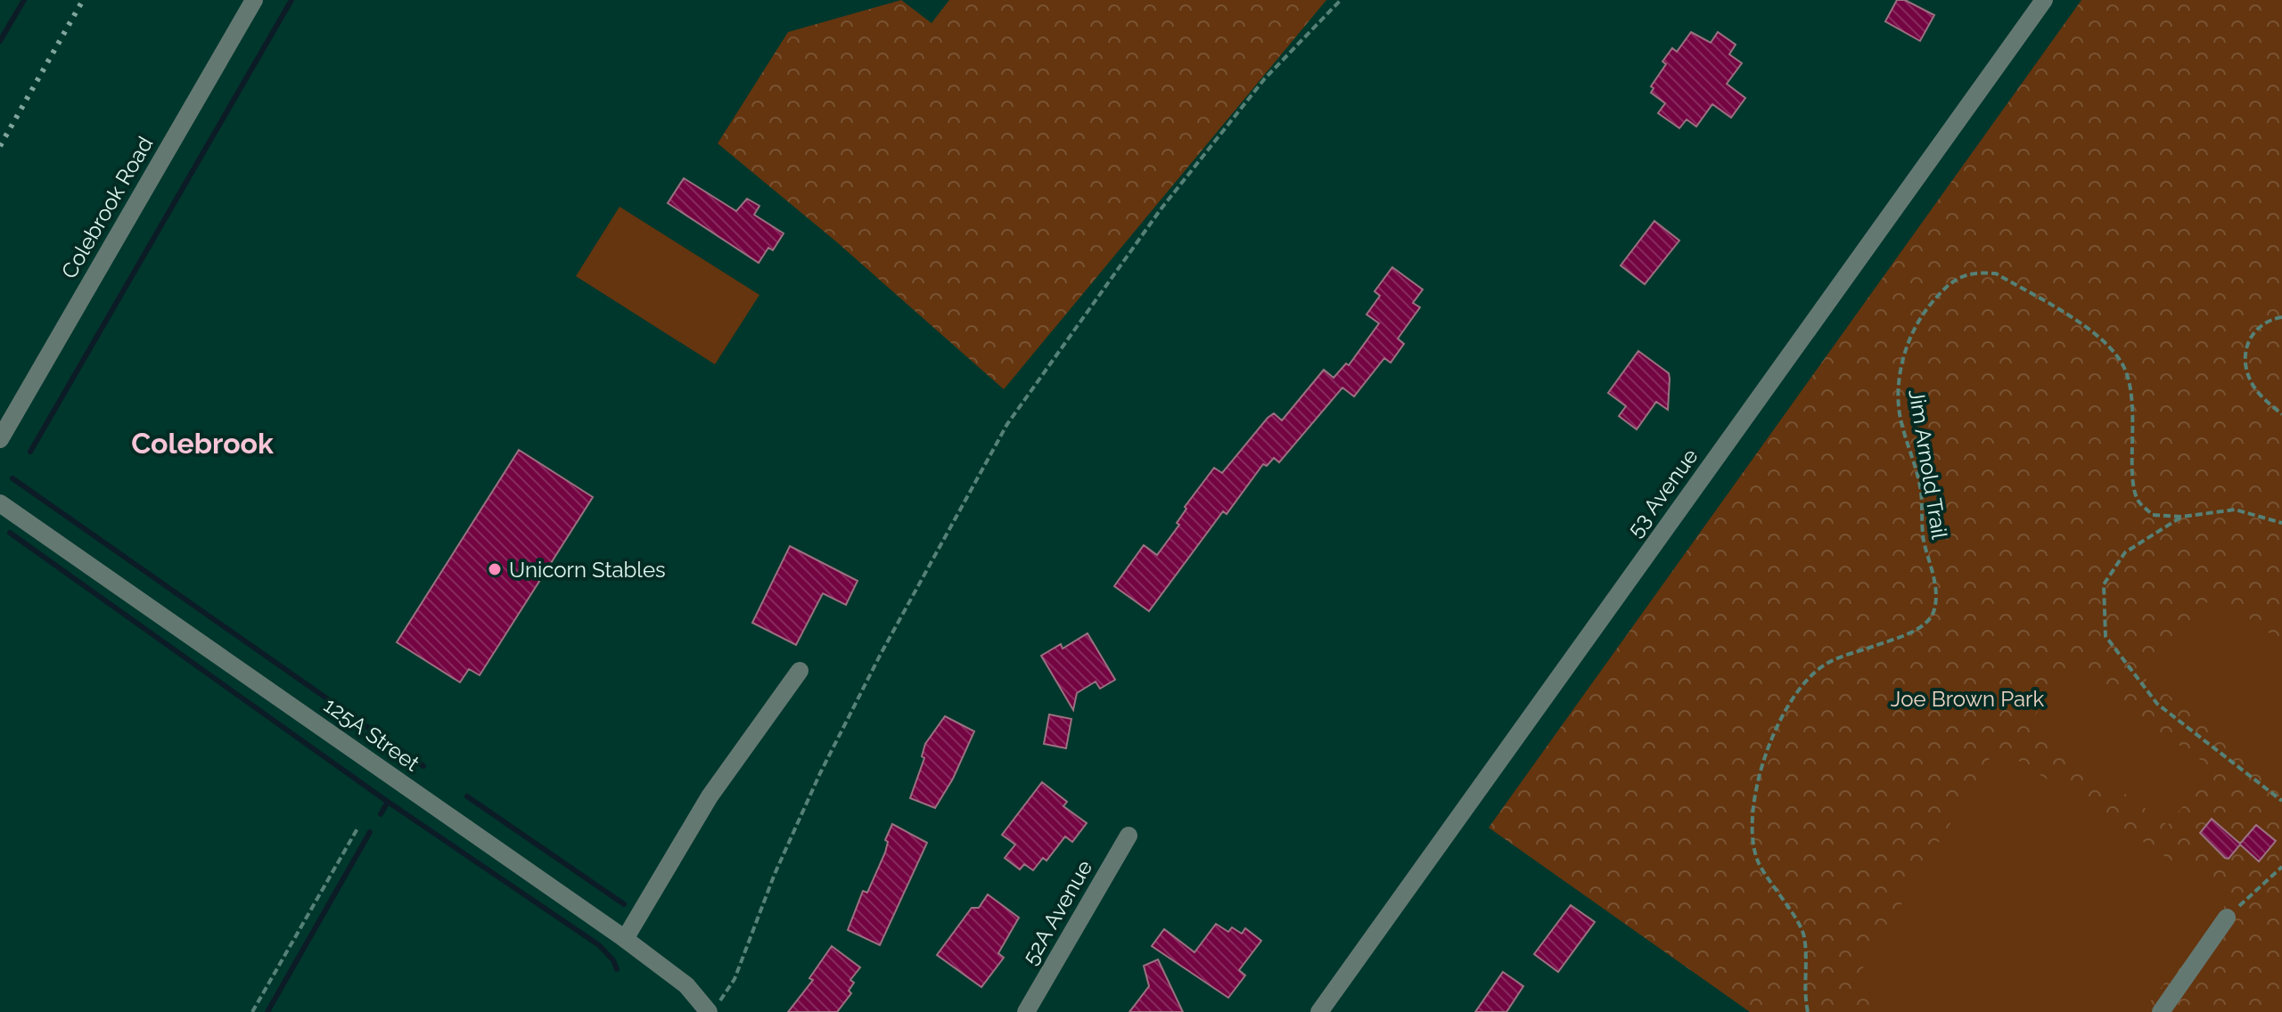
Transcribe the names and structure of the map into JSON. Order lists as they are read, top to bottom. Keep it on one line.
{"streets":{"street":["Colebrook Road","53 Avenue","125A Street","52A Avenue"],"path":["Jim Arnold Trail"]},"districts":["Colebrook"],"parks":["Joe Brown Park"],"places":["Unicorn Stables"]}
